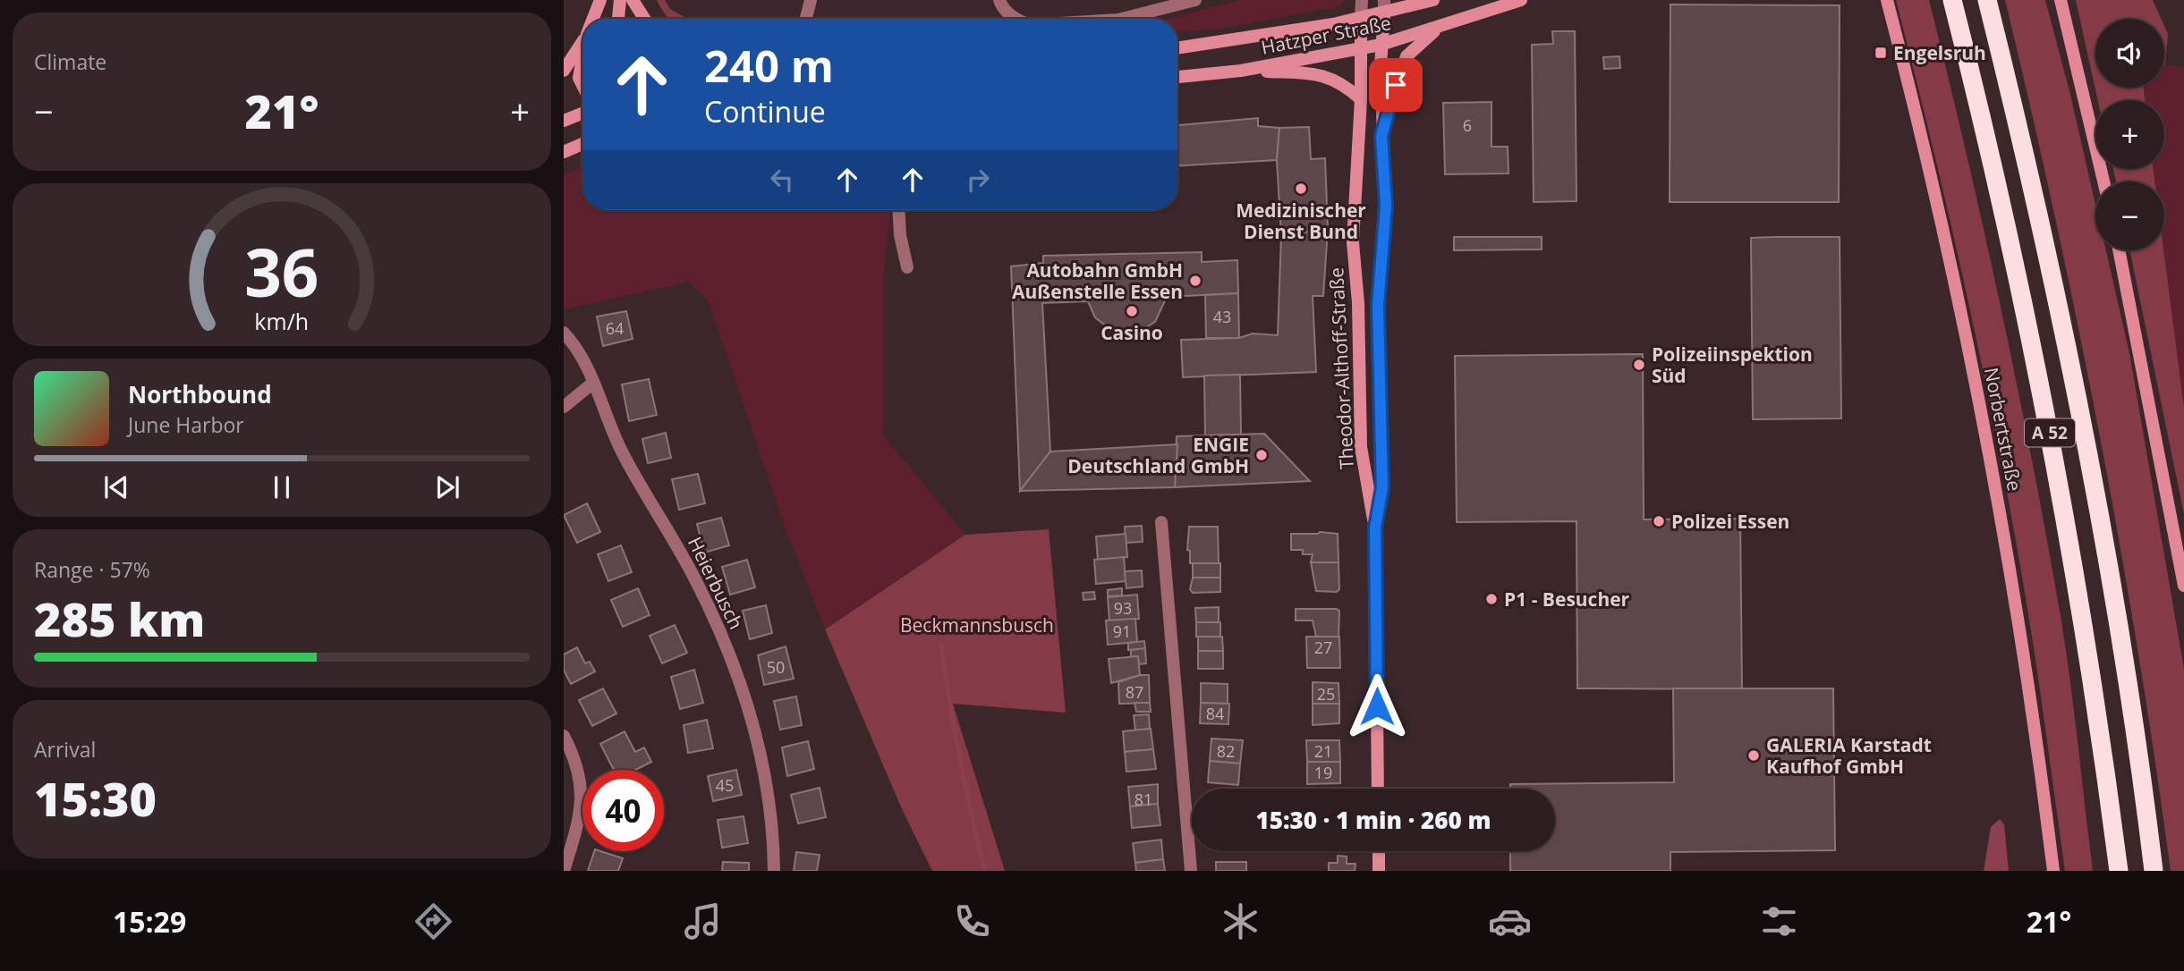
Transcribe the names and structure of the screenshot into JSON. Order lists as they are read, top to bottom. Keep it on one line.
{"streets":{"highway":["A 52"],"main road":["Hatzper Straße","Theodor-Althoff-Straße","Norbertstraße"],"street":["Heierbusch"]},"crossings":[["Hatzper Straße","Theodor-Althoff-Straße"]],"parks":["Beckmannsbusch"],"places":{"transit":["Engelsruh"],"other":["Medizinischer Dienst Bund","Autobahn GmbH Außenstelle Essen","Casino","Polizeiinspektion Süd","ENGIE Deutschland GmbH","Polizei Essen","P1 - Besucher","GALERIA Karstadt Kaufhof GmbH"]},"house_numbers":["6","43","64","93","91","27","50","87","25","84","82","21","19","45","81"],"page":{"tile":["Climate",["Range · 57%","285 km"],["Arrival","15:30"]],"map_buttons":["+","−"],"turn":["240 m","Continue"],"heat":["−","21°","+"],"song":["Northbound","June Harbor"],"limit":"40","trip":"15:30 · 1 min · 260 m","tabs":["15:29","21°"],"gauge":["36","km/h"]}}
